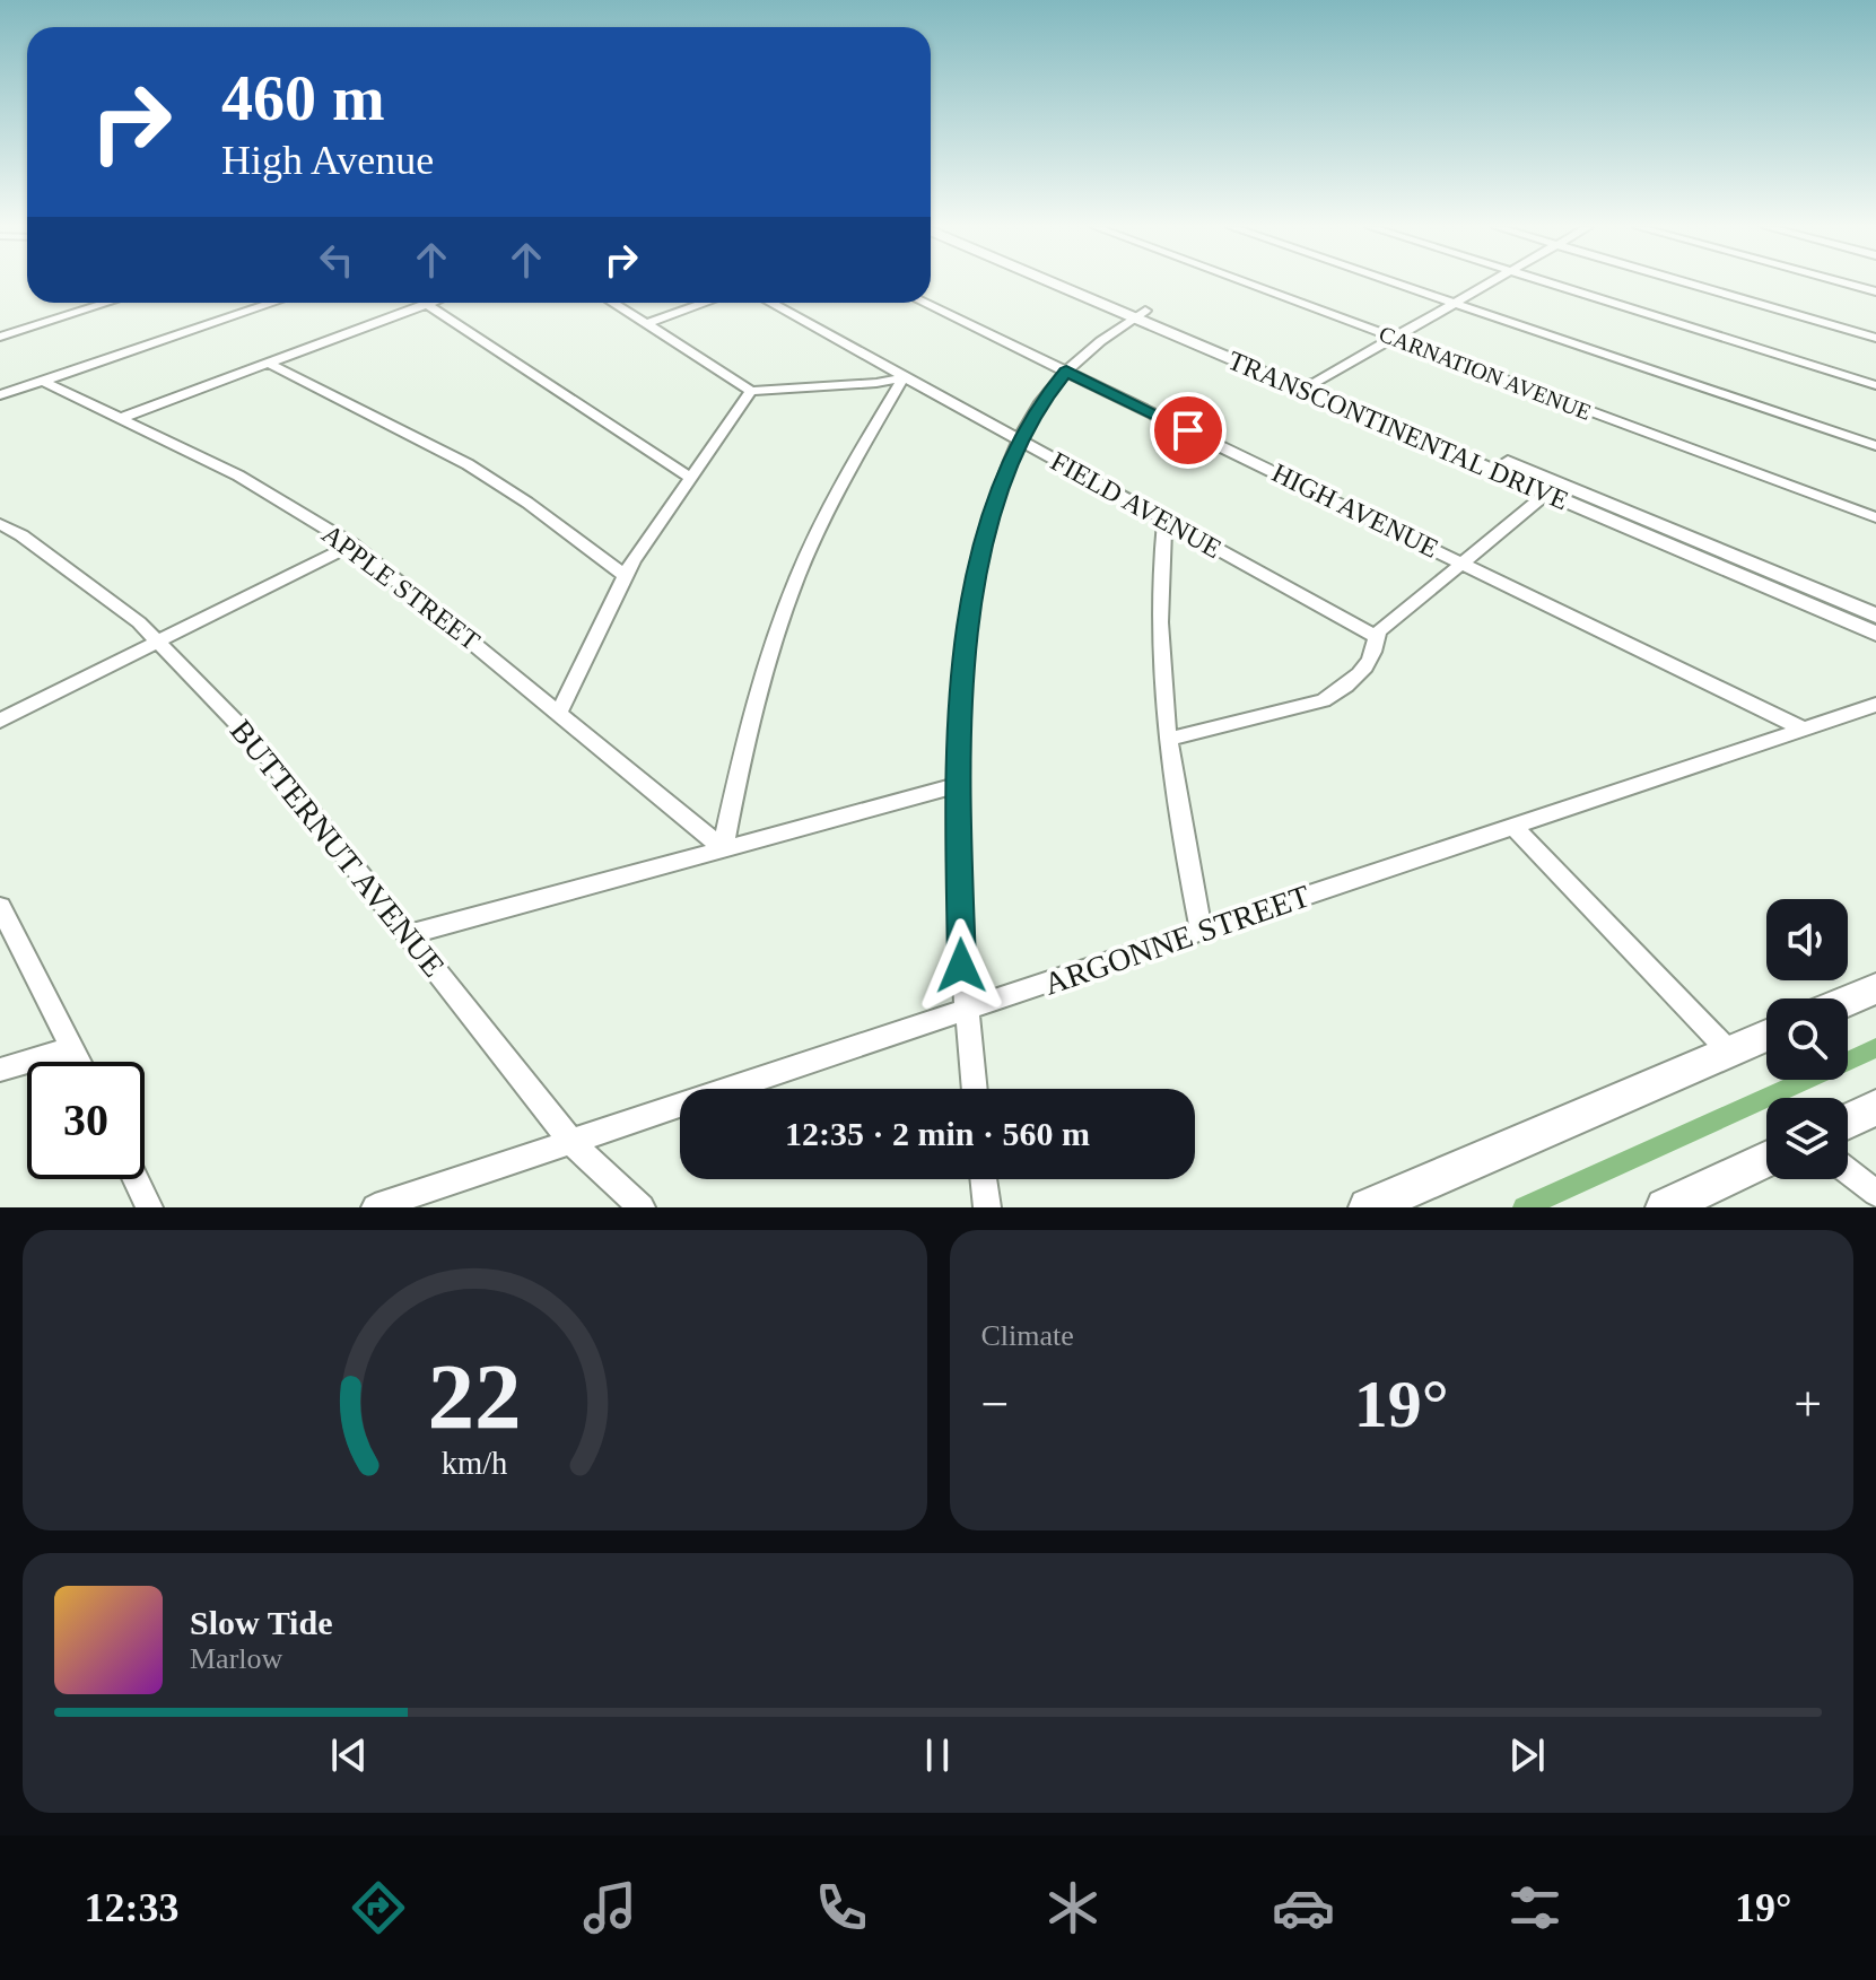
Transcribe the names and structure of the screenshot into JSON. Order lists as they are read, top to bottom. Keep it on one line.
{"streets":{"street":["CARNATION AVENUE","TRANSCONTINENTAL DRIVE","FIELD AVENUE","HIGH AVENUE","APPLE STREET","BUTTERNUT AVENUE","ARGONNE STREET"]},"crossings":[["HIGH AVENUE","ARGONNE STREET"],["BUTTERNUT AVENUE","ARGONNE STREET"]],"page":{"turn":["460 m","High Avenue"],"limit":"30","trip":"12:35 · 2 min · 560 m","tile":"Climate","heat":["−","19°","+"],"song":["Slow Tide","Marlow"],"tabs":["12:33","19°"],"gauge":["22","km/h"]}}
